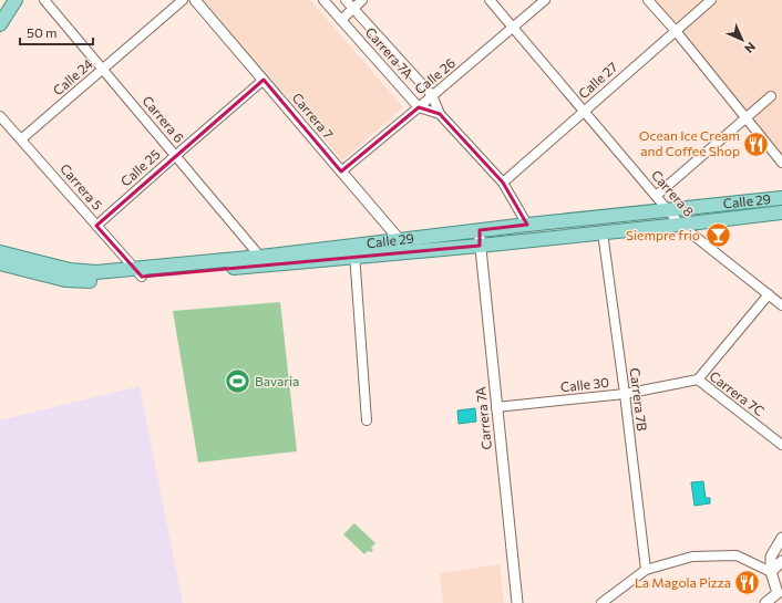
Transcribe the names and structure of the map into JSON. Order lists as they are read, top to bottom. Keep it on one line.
{"streets":{"main road":["Calle 29"],"street":["Carrera 7A","Calle 26","Calle 24","Calle 27","Carrera 7","Carrera 6","Calle 25","Carrera 5","Carrera 8","Calle 30","Carrera 7C","Carrera 7B"]},"crossings":[["Carrera 7A","Calle 26"],["Carrera 7A","Calle 27"],["Carrera 7A","Calle 29"],["Carrera 7A","Calle 30"],["Calle 26","Carrera 7"],["Calle 26","Carrera 8"],["Calle 24","Carrera 6"],["Calle 24","Carrera 5"],["Calle 27","Carrera 8"],["Carrera 7","Calle 25"],["Carrera 7","Calle 29"],["Carrera 6","Calle 25"],["Carrera 6","Calle 29"],["Calle 25","Carrera 5"],["Carrera 5","Calle 29"],["Carrera 8","Calle 29"],["Calle 29","Carrera 7B"],["Calle 30","Carrera 7C"],["Calle 30","Carrera 7B"]],"places":{"restaurant":["Ocean Ice Cream and Coffee Shop","La Magola Pizza"],"bar":["Siempre frio"],"sports":["Bavaria"]},"scale_bar":"50 m","north":"bottom right"}
